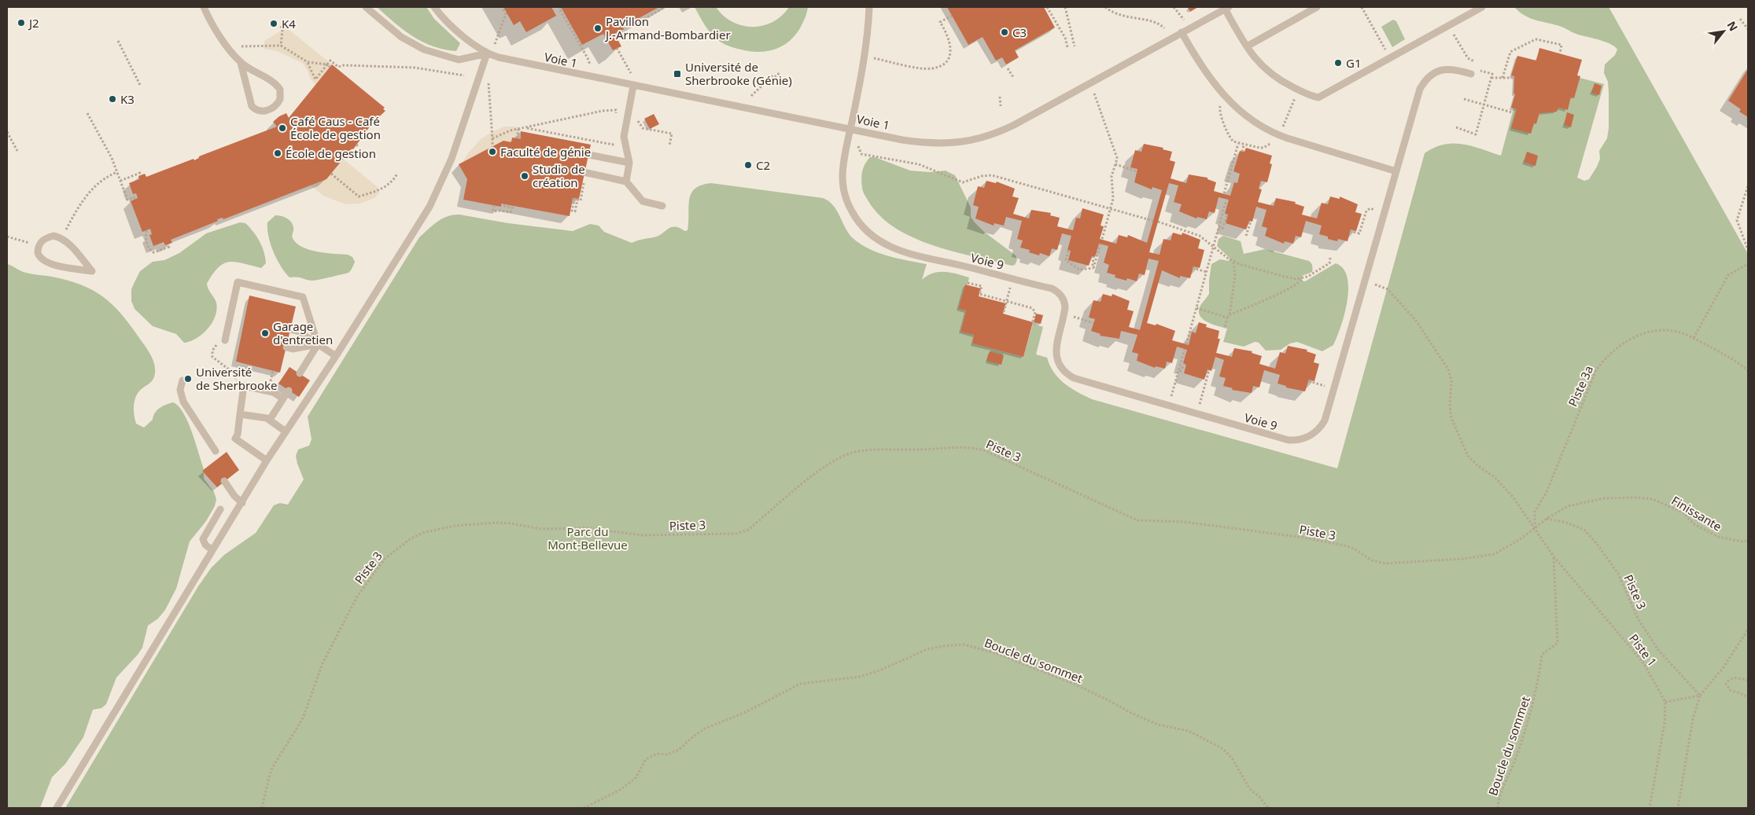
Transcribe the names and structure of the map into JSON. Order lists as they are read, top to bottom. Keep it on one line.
{"streets":{"lane":["Voie 1","Voie 9"],"path":["Piste 3a","Piste 3","Finissante","Piste 1","Boucle du sommet"]},"crossings":[["Voie 1","Voie 9"],["Piste 3a","Piste 3"],["Piste 3a","Piste 1"],["Piste 3","Finissante"],["Piste 3","Piste 1"],["Piste 1","Boucle du sommet"]],"parks":["Parc du Mont-Bellevue"],"places":{"other":["J2","K4","Pavillon J.-Armand-Bombardier","C3","G1","K3","Café Caus - Café École de gestion","Faculté de génie","École de gestion","C2","Studio de création","Garage d'entretien","Université de Sherbrooke"],"transit":["Université de Sherbrooke (Génie)"]},"north":"top right"}
